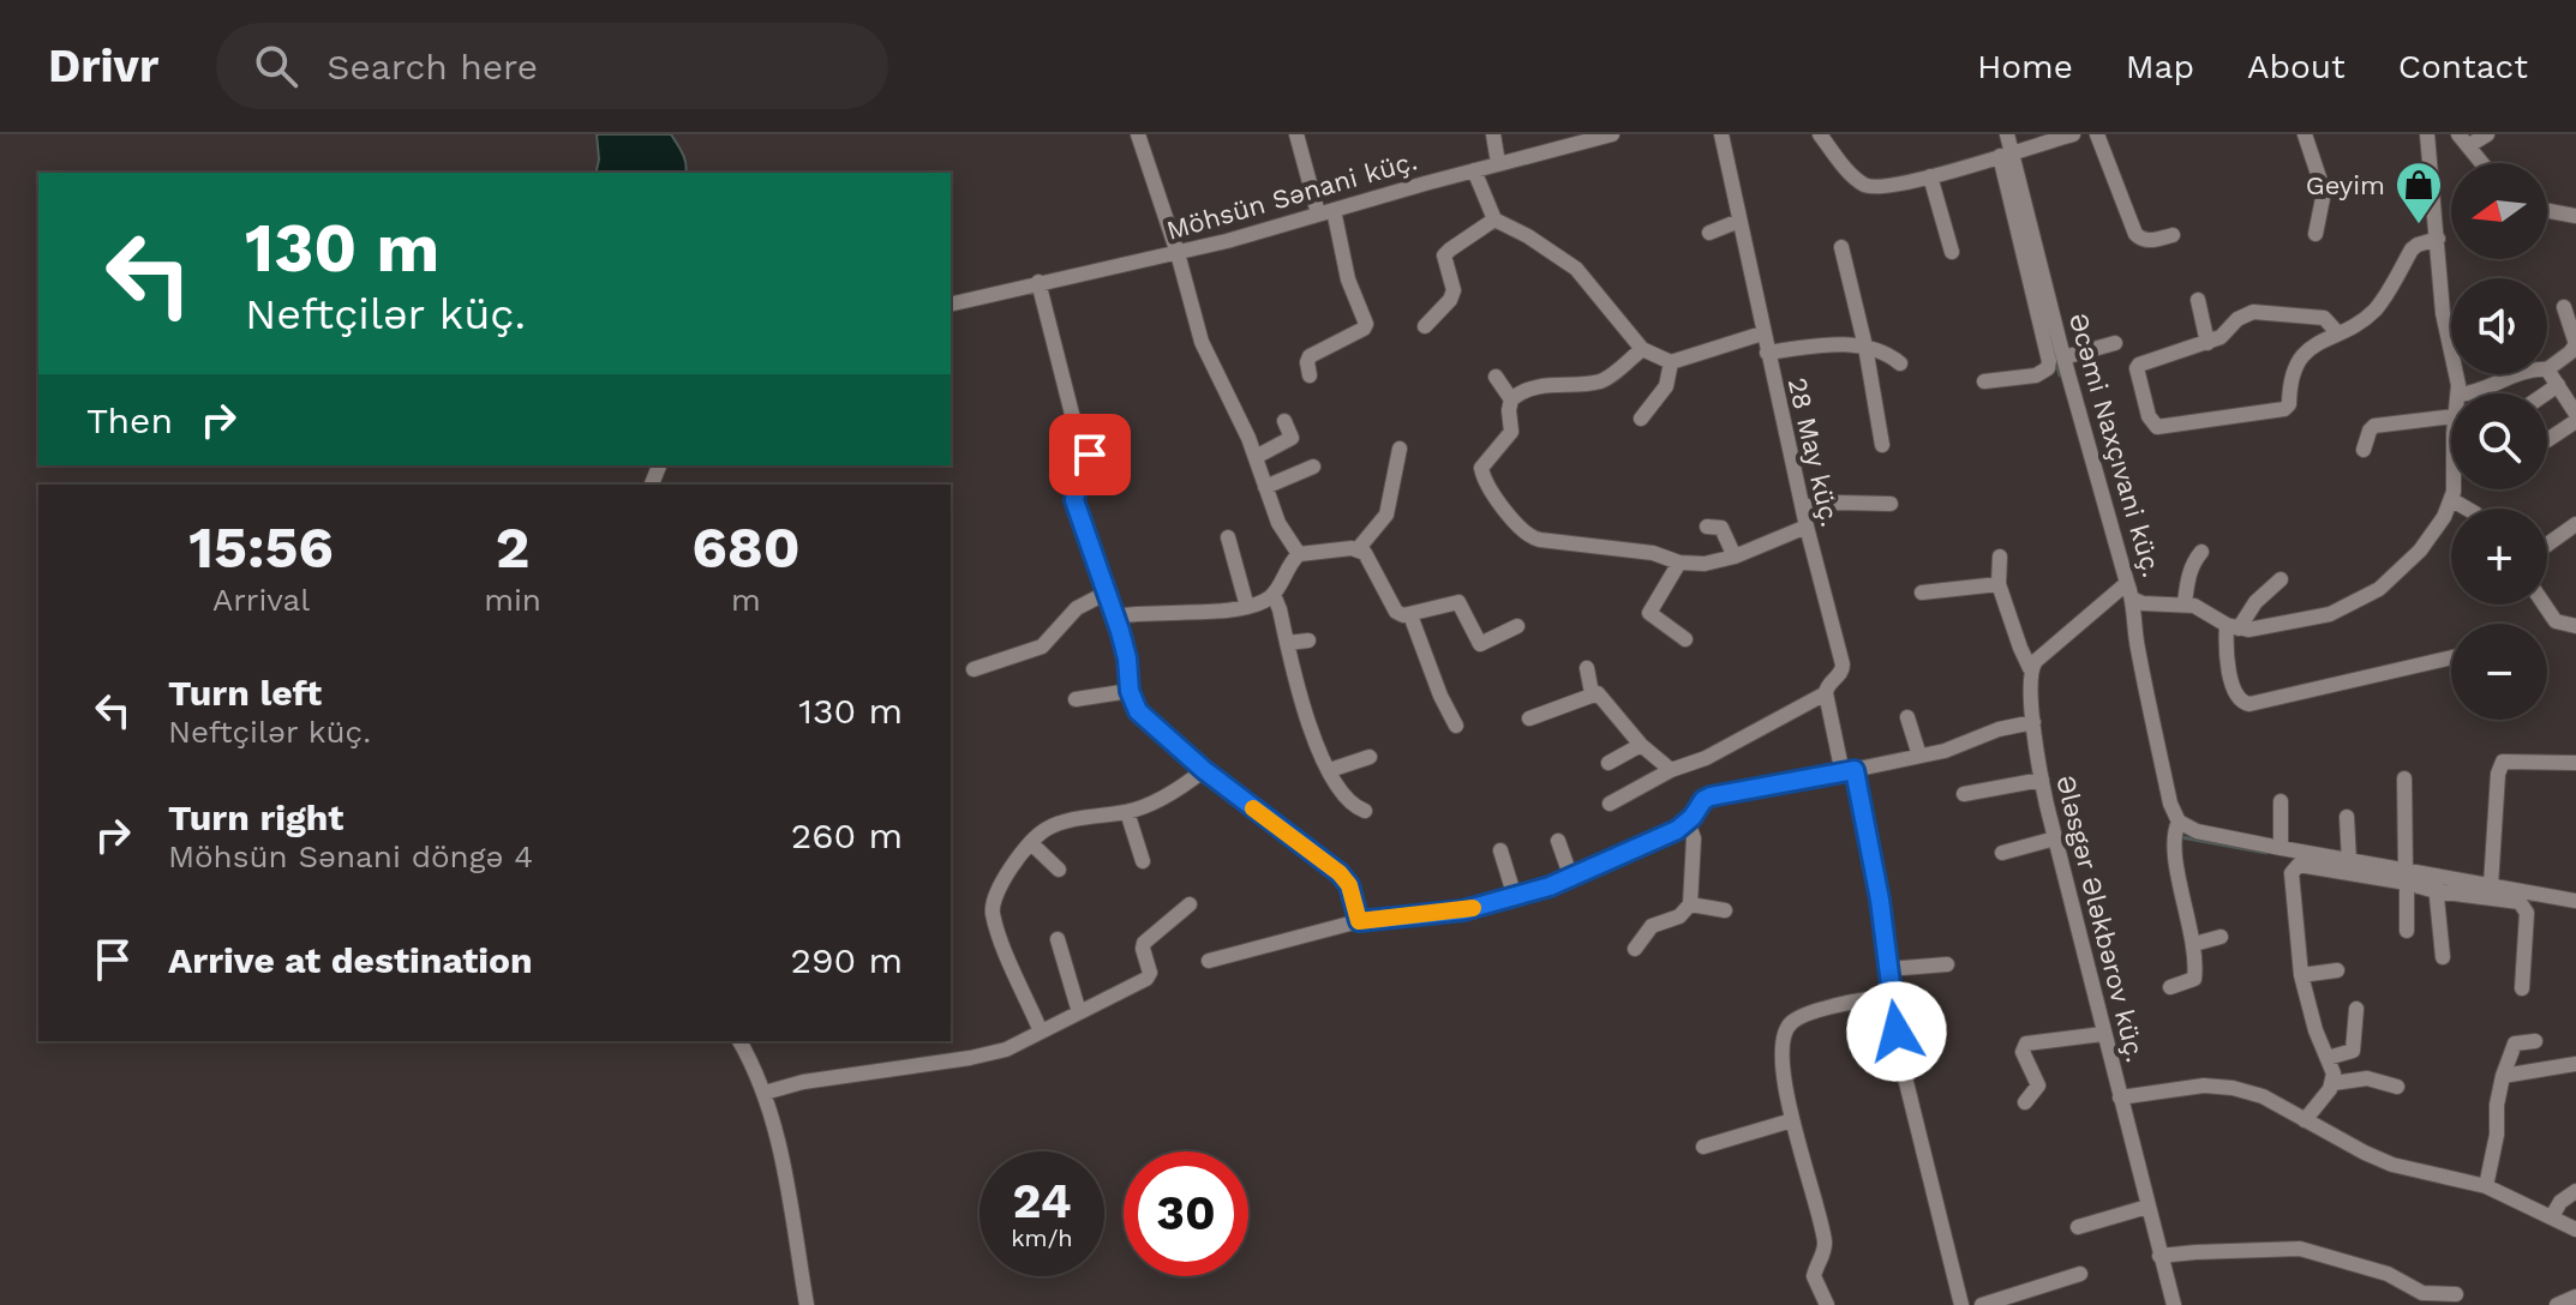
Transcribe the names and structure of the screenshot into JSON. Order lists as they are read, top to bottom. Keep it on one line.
{"streets":{"street":["Möhsün Sənani küç.","Əcəmi Naxçıvani küç.","28 May küç.","Ələsgər Ələkbərov küç."]},"places":{"shop":["Geyim"]},"north":"left","page":{"header":"Drivr","search":"Search here","nav":["Home","Map","About","Contact"],"map_buttons":["+","−"],"turn":["130 m","Neftçilər küç."],"then":"Then","eta":["15:56","Arrival","2","min","680","m"],"list":[{"name":"Turn left","note":"Neftçilər küç.","value":"130 m"},{"name":"Turn right","note":"Möhsün Sənani döngə 4","value":"260 m"},{"name":"Arrive at destination","value":"290 m"}],"speed":"24 km/h","limit":"30"}}
